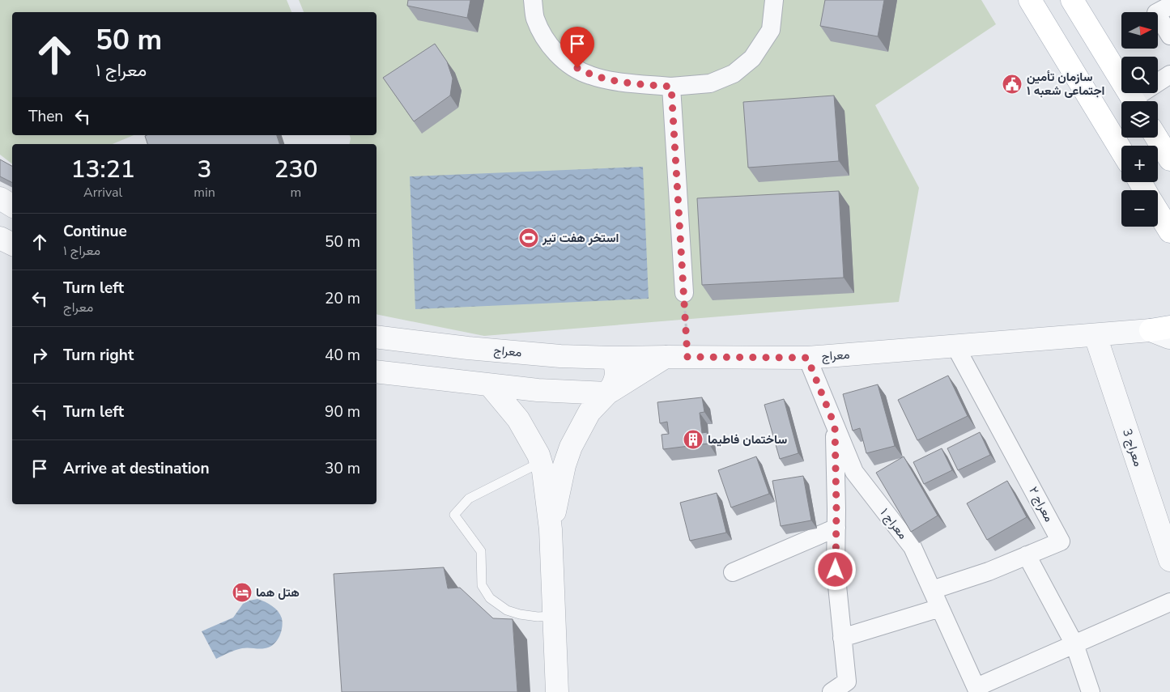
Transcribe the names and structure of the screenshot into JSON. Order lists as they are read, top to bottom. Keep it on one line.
{"streets":{"street":["معراج","معراج 3","معراج ۲","معراج ۱"]},"crossings":[["معراج","معراج 3"],["معراج","معراج ۲"],["معراج","معراج ۱"],["معراج ۲","معراج ۱"]],"places":{"public building":["سازمان تأمین اجتماعی شعبه ۱"],"sports":["استخر هفت تیر"],"building":["ساختمان فاطیما"],"hotel":["هتل هما"]},"north":"right","page":{"map_buttons":["+","−"],"turn":["50 m","معراج ۱"],"then":"Then","eta":["13:21","Arrival","3","min","230","m"],"list":[{"name":"Continue","note":"معراج ۱","value":"50 m"},{"name":"Turn left","note":"معراج","value":"20 m"},{"name":"Turn right","value":"40 m"},{"name":"Turn left","value":"90 m"},{"name":"Arrive at destination","value":"30 m"}]}}
